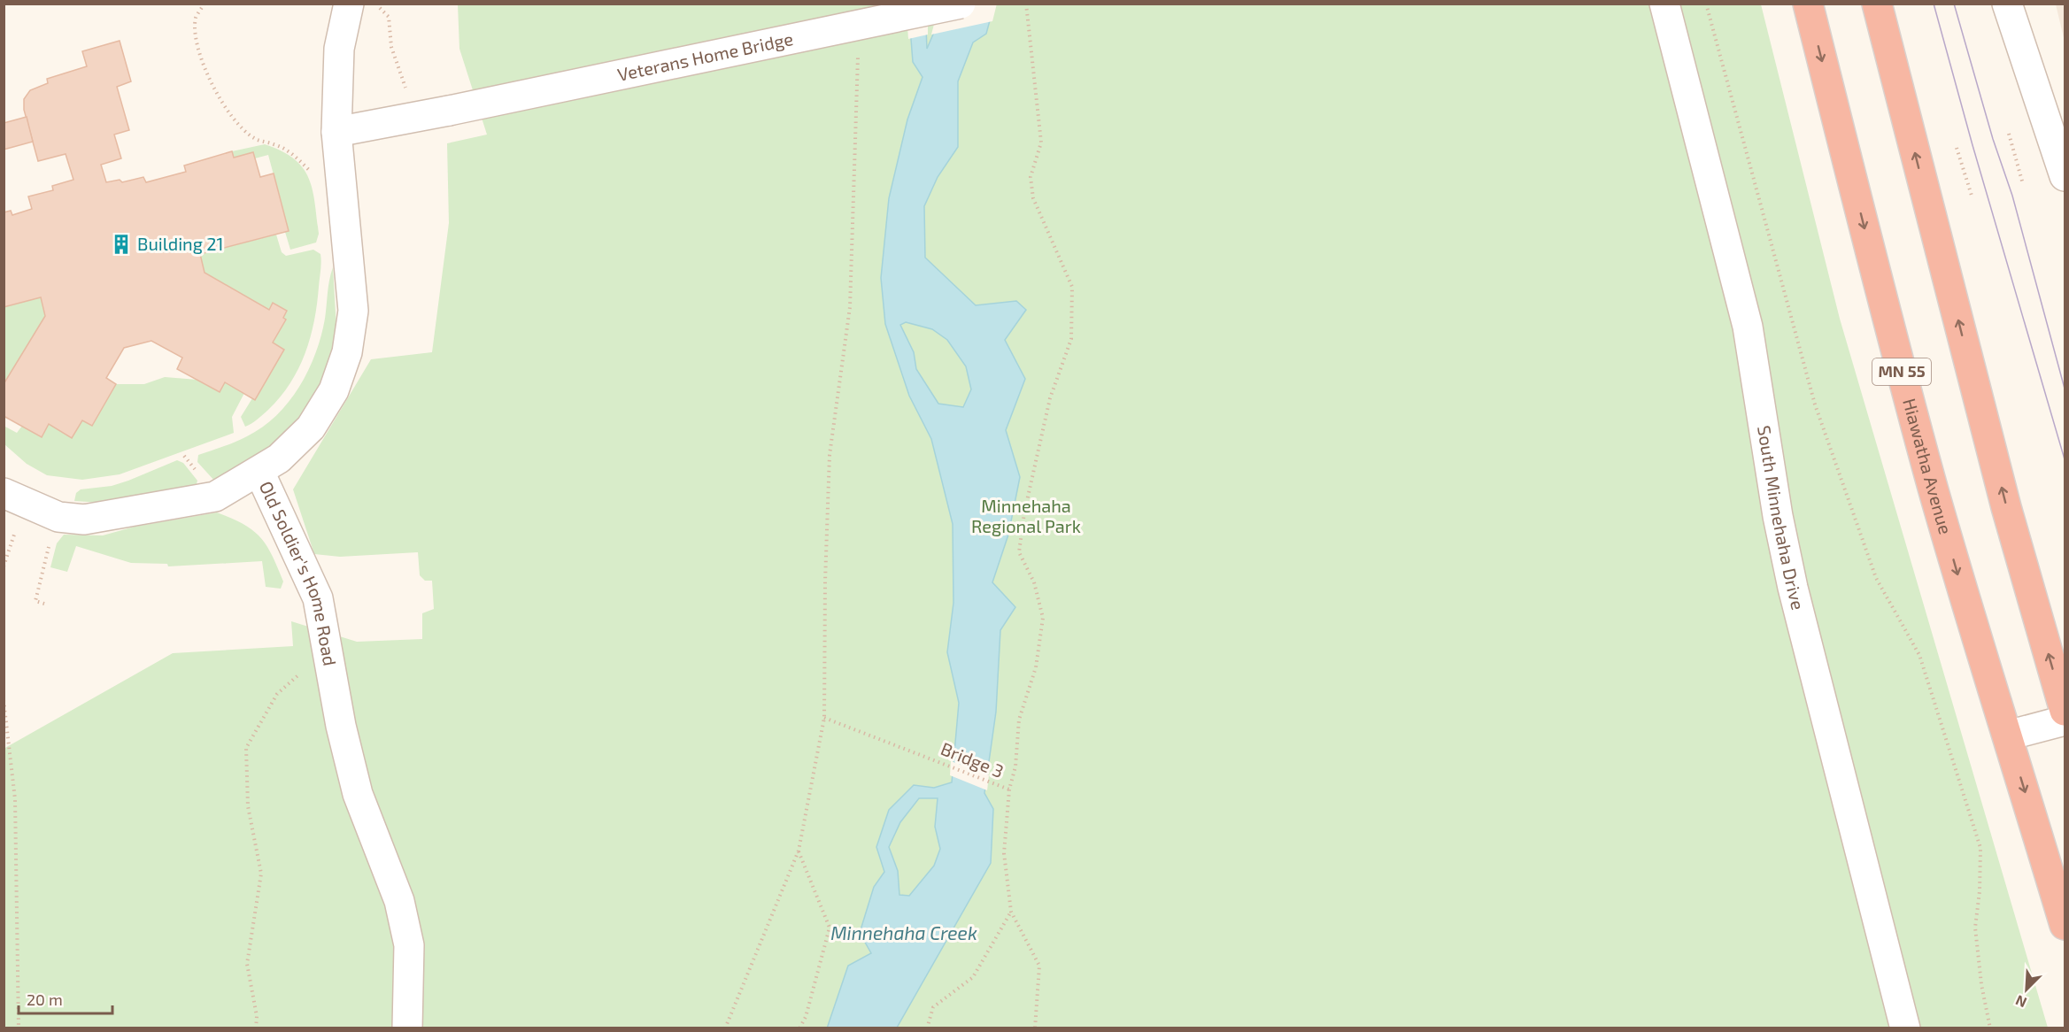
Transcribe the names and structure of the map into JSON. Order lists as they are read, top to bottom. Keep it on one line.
{"streets":{"highway":["MN 55","Hiawatha Avenue"],"street":["Veterans Home Bridge","South Minnehaha Drive","Old Soldier's Home Road"],"path":["Bridge 3"]},"water":["Minnehaha Creek"],"parks":["Minnehaha Regional Park"],"places":{"building":["Building 21"]},"scale_bar":"20 m","north":"bottom left"}
